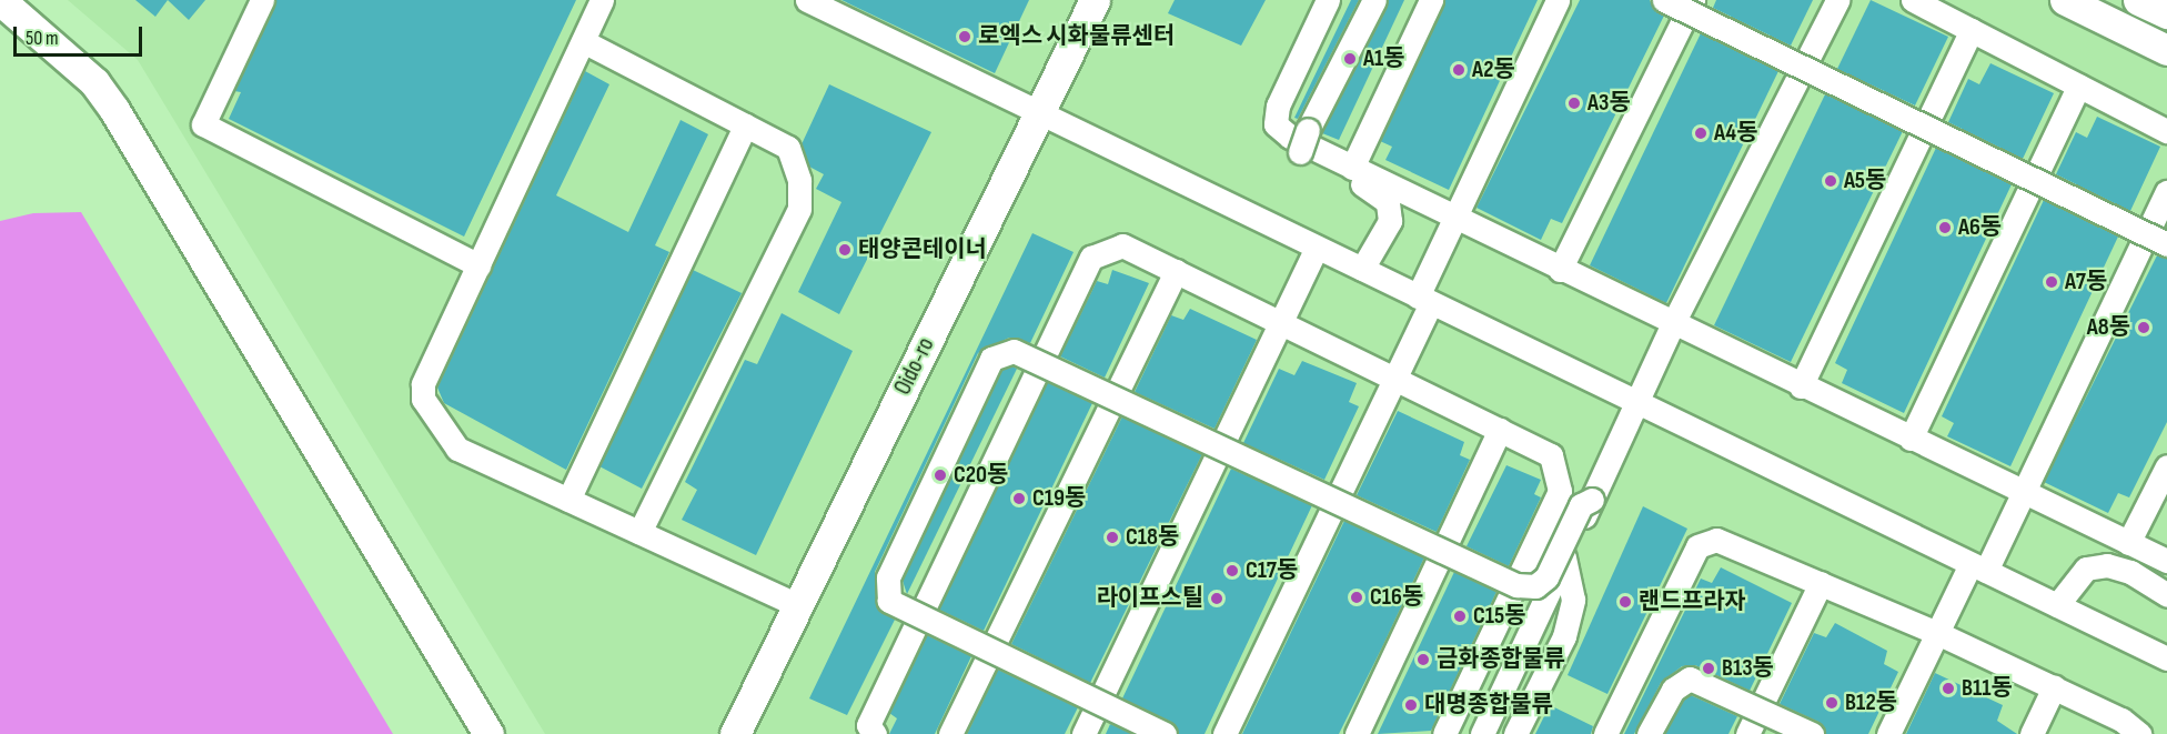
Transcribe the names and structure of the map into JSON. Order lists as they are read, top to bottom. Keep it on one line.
{"streets":{"main road":["Oido-ro"]},"places":["로엑스 시화물류센터","A1동","A2동","A3동","A4동","A5동","A6동","태양콘테이너","A7동","A8동","C20동","C19동","C18동","C17동","C16동","라이프스틸","랜드프라자","C15동","금화종합물류","B13동","B11동","B12동","대명종합물류"],"scale_bar":"50 m"}
